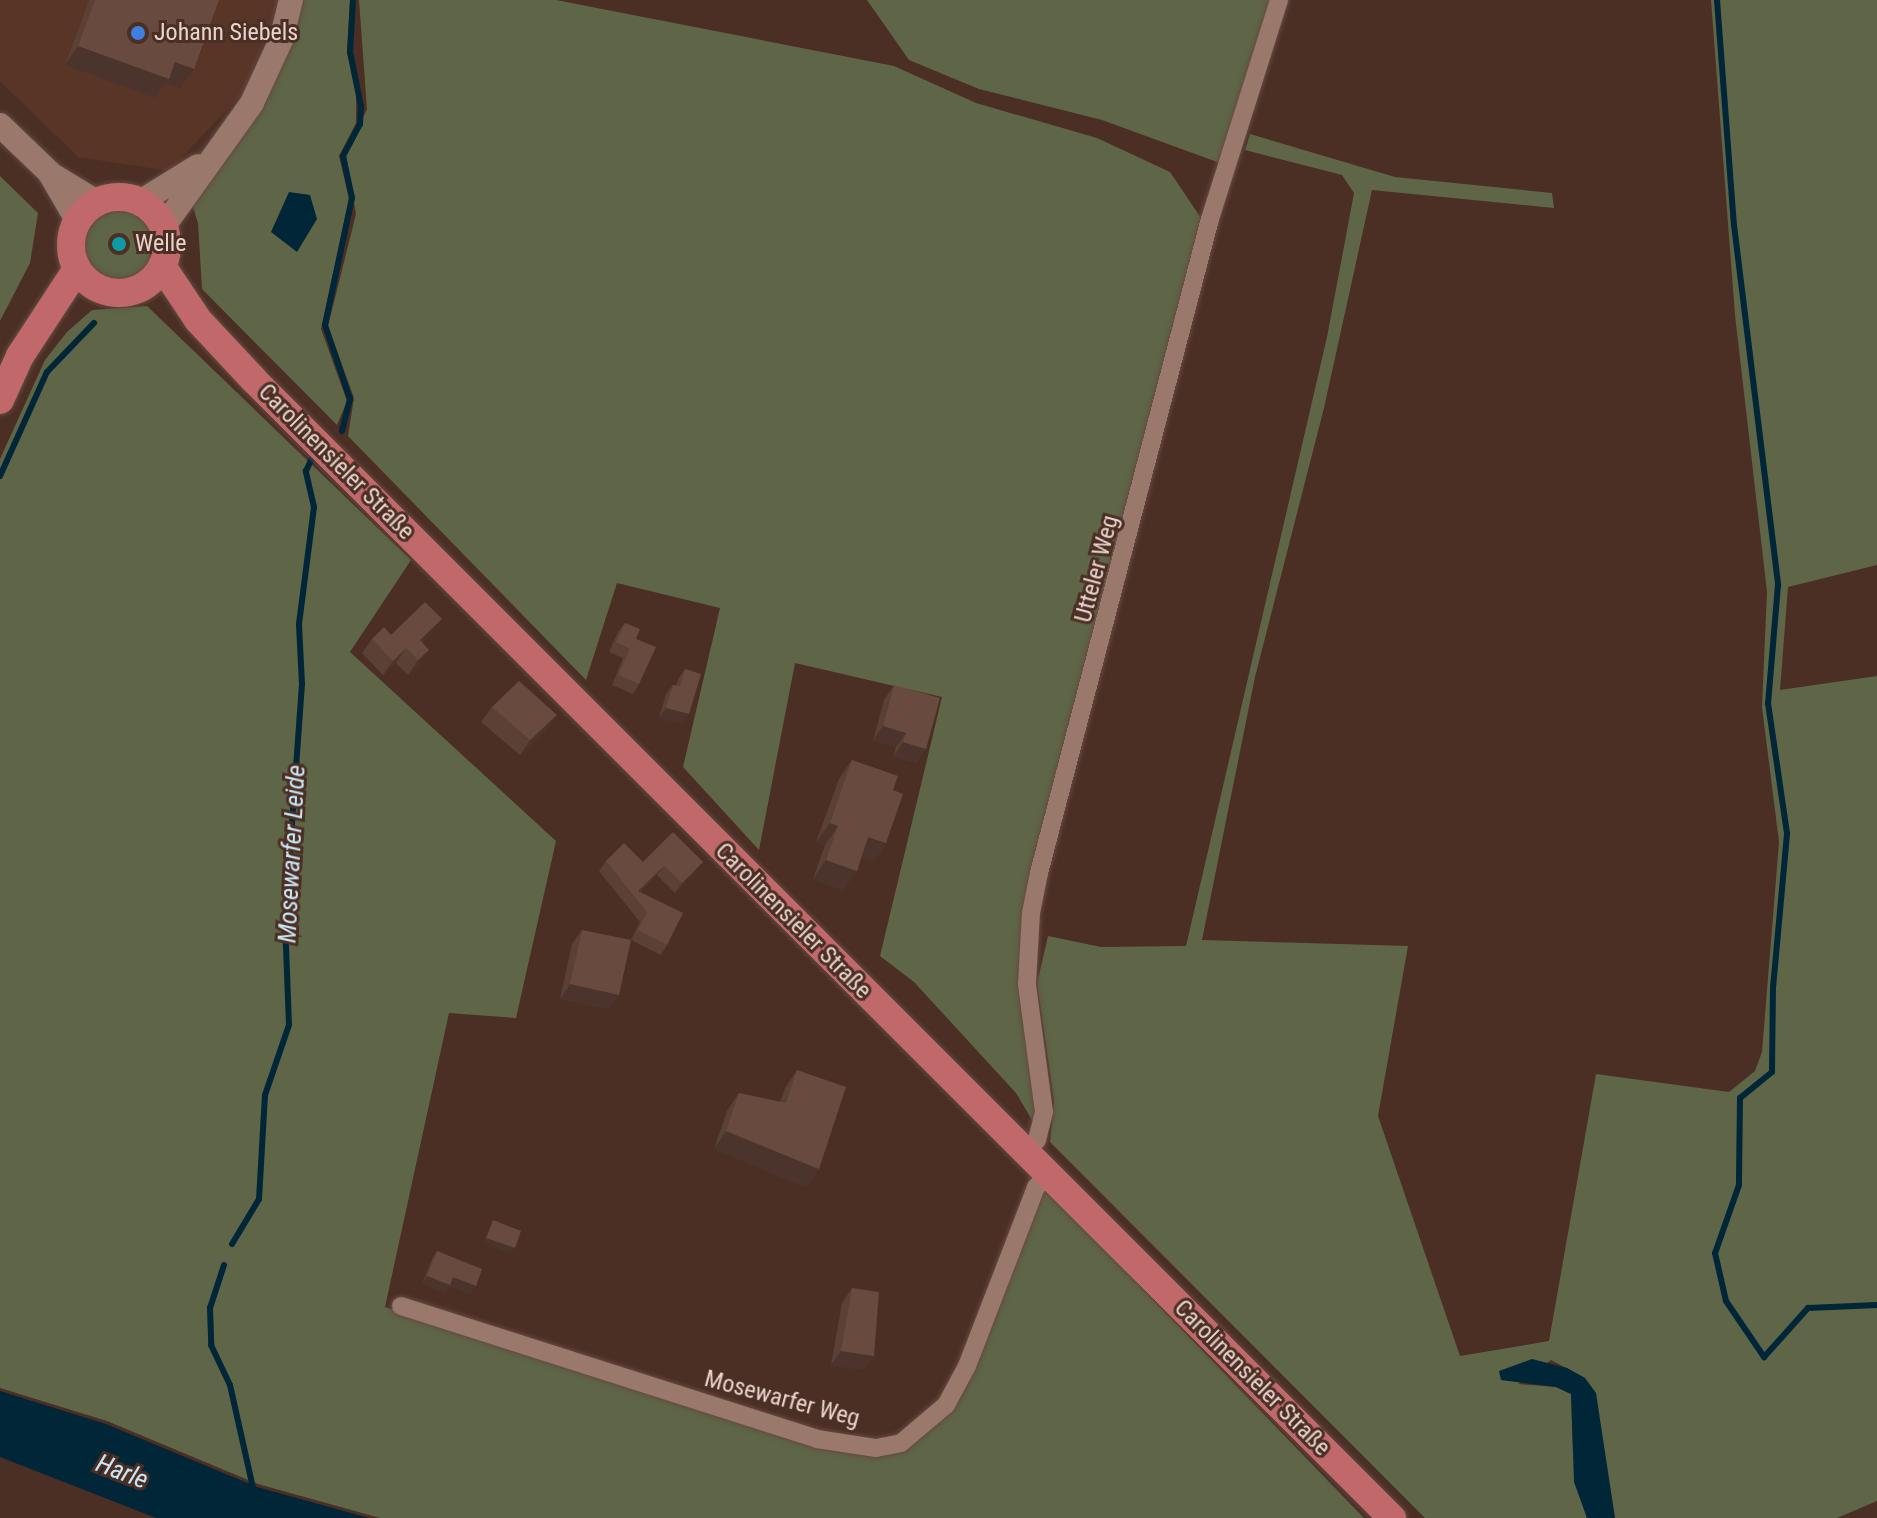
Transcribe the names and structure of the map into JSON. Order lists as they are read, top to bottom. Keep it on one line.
{"streets":{"main road":["Carolinensieler Straße"],"street":["Utteler Weg","Mosewarfer Weg"]},"crossings":[["Carolinensieler Straße","Utteler Weg"],["Carolinensieler Straße","Mosewarfer Weg"]],"water":["Mosewarfer Leide","Harle"],"places":["Johann Siebels","Welle"]}
